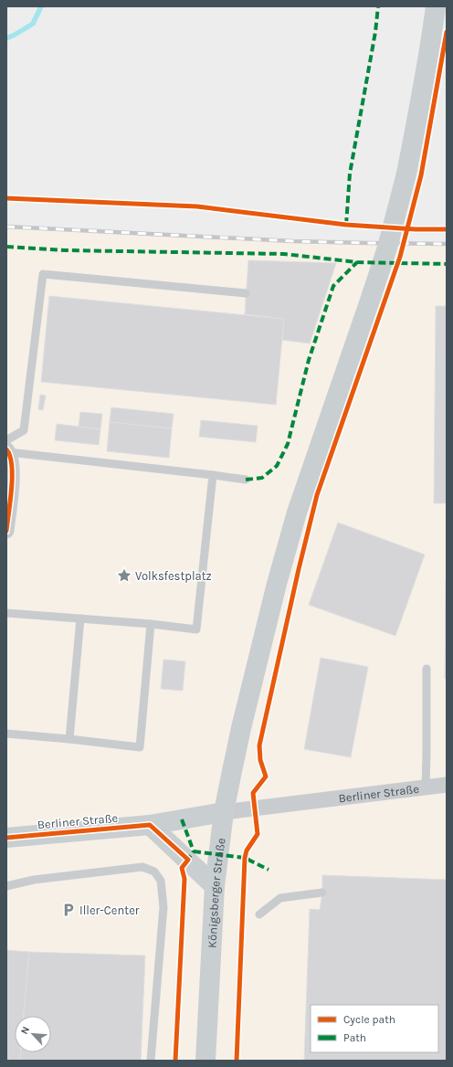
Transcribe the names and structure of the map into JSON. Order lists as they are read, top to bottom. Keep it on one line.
{"streets":{"main road":["Berliner Straße","Königsberger Straße"]},"crossings":[["Berliner Straße","Königsberger Straße"]],"places":{"place":["Volksfestplatz"],"parking":["Iller-Center"]},"legend":["Cycle path","Path"],"north":"top left"}
